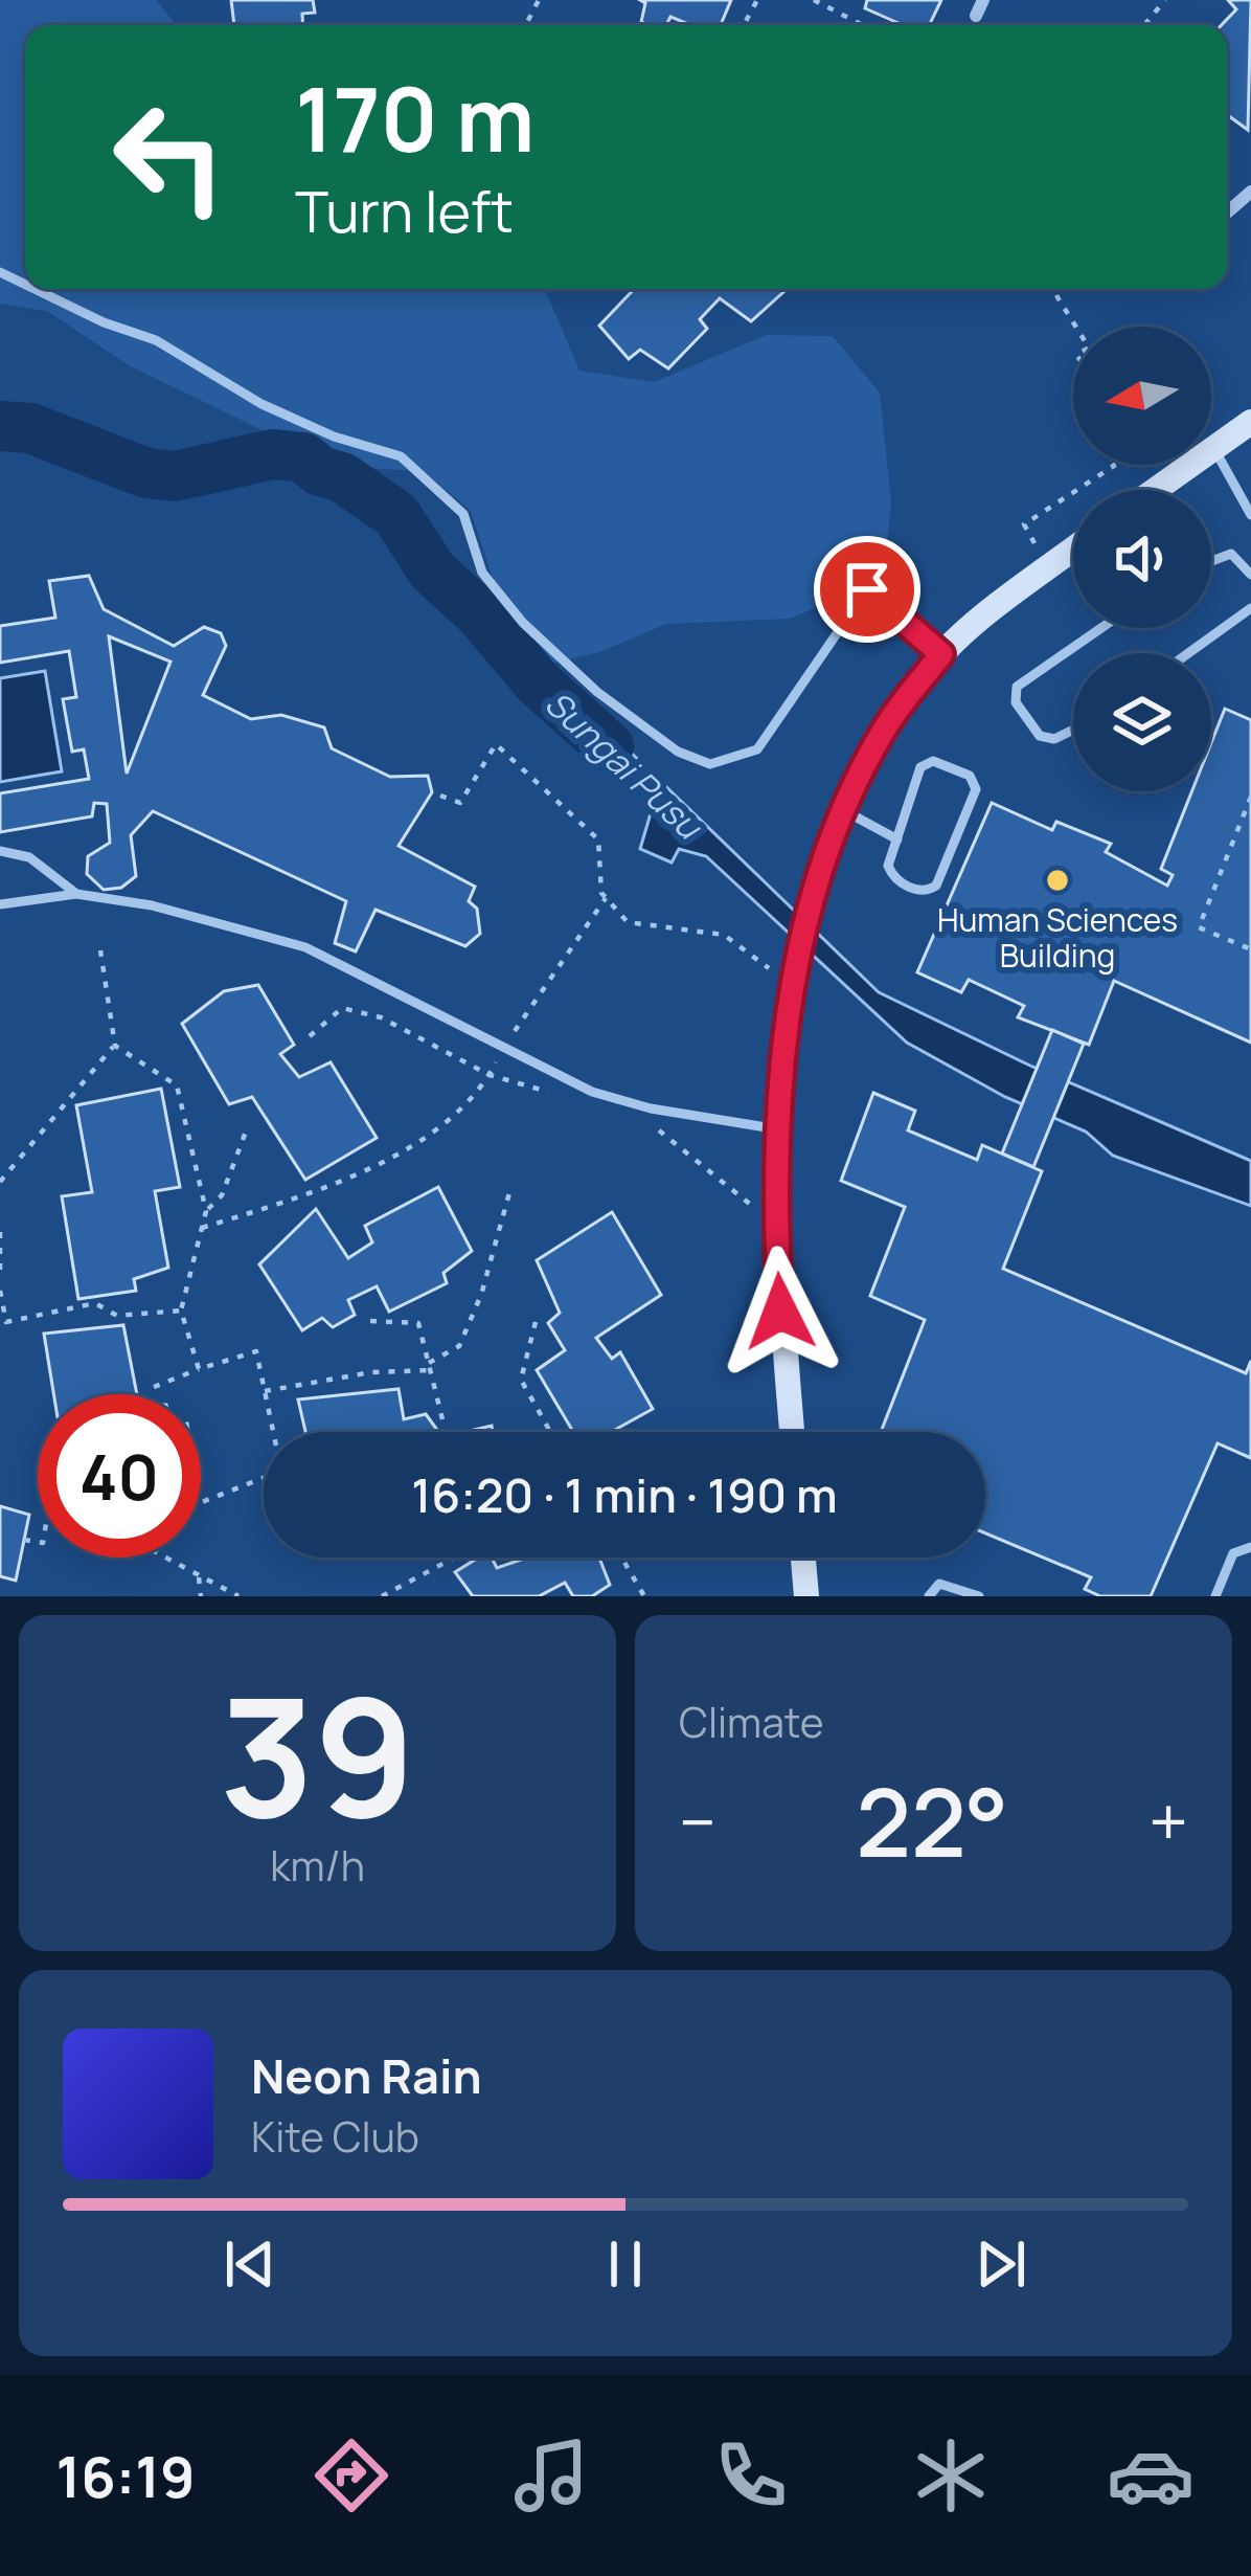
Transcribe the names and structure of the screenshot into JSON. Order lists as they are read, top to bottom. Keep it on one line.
{"water":["Sungai Pusu"],"places":["Human Sciences Building"],"north":"left","page":{"turn":["170 m","Turn left"],"limit":"40","trip":"16:20 · 1 min · 190 m","tile":[["39","km/h"],"Climate"],"heat":["−","22°","+"],"song":["Neon Rain","Kite Club"],"tabs":"16:19"}}
